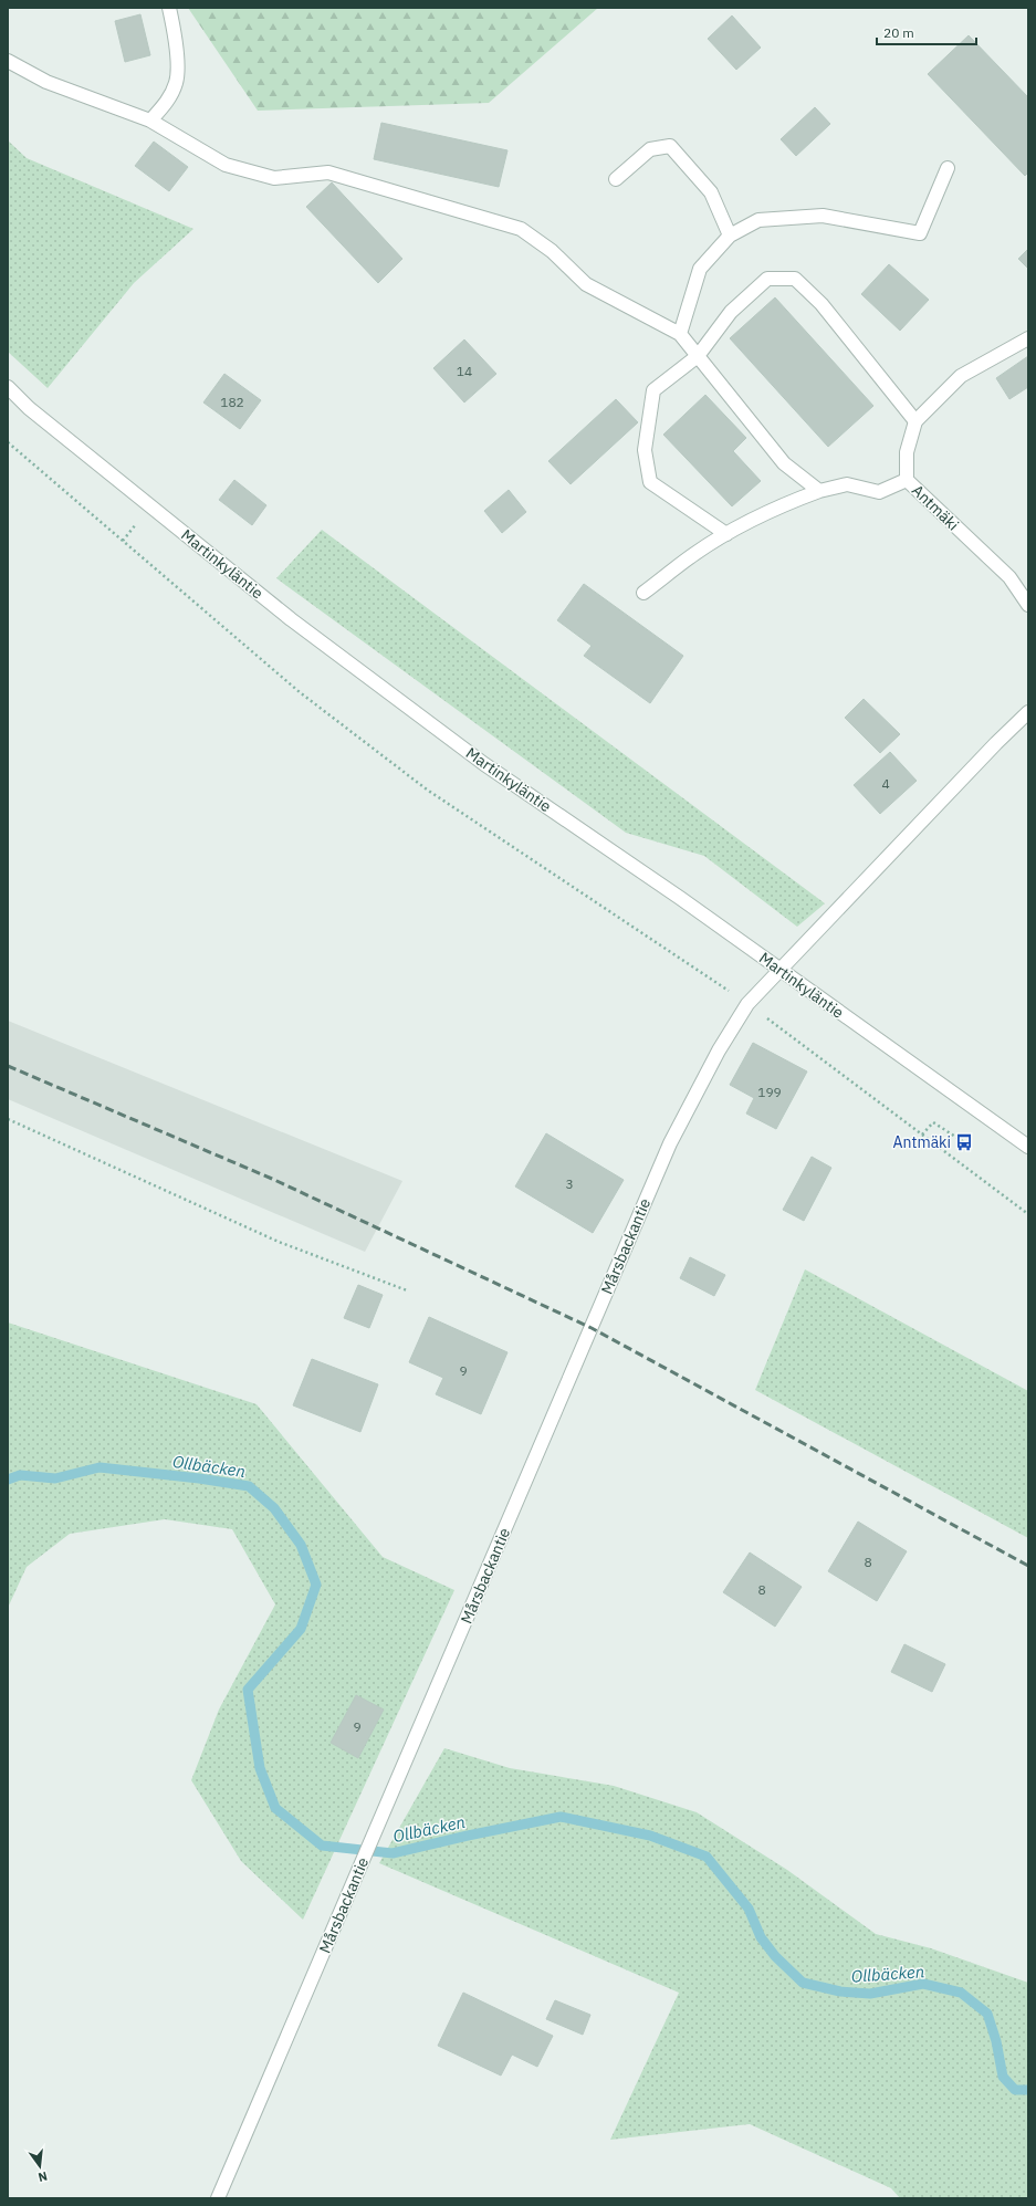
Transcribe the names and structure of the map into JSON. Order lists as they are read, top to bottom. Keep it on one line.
{"streets":{"street":["Antmäki","Martinkyläntie","Mårsbackantie"]},"crossings":[["Martinkyläntie","Mårsbackantie"]],"water":["Ollbäcken"],"places":{"bus stop":["Antmäki"]},"house_numbers":["14","182","4","199","3","9","8","8","9"],"scale_bar":"20 m","north":"bottom"}
